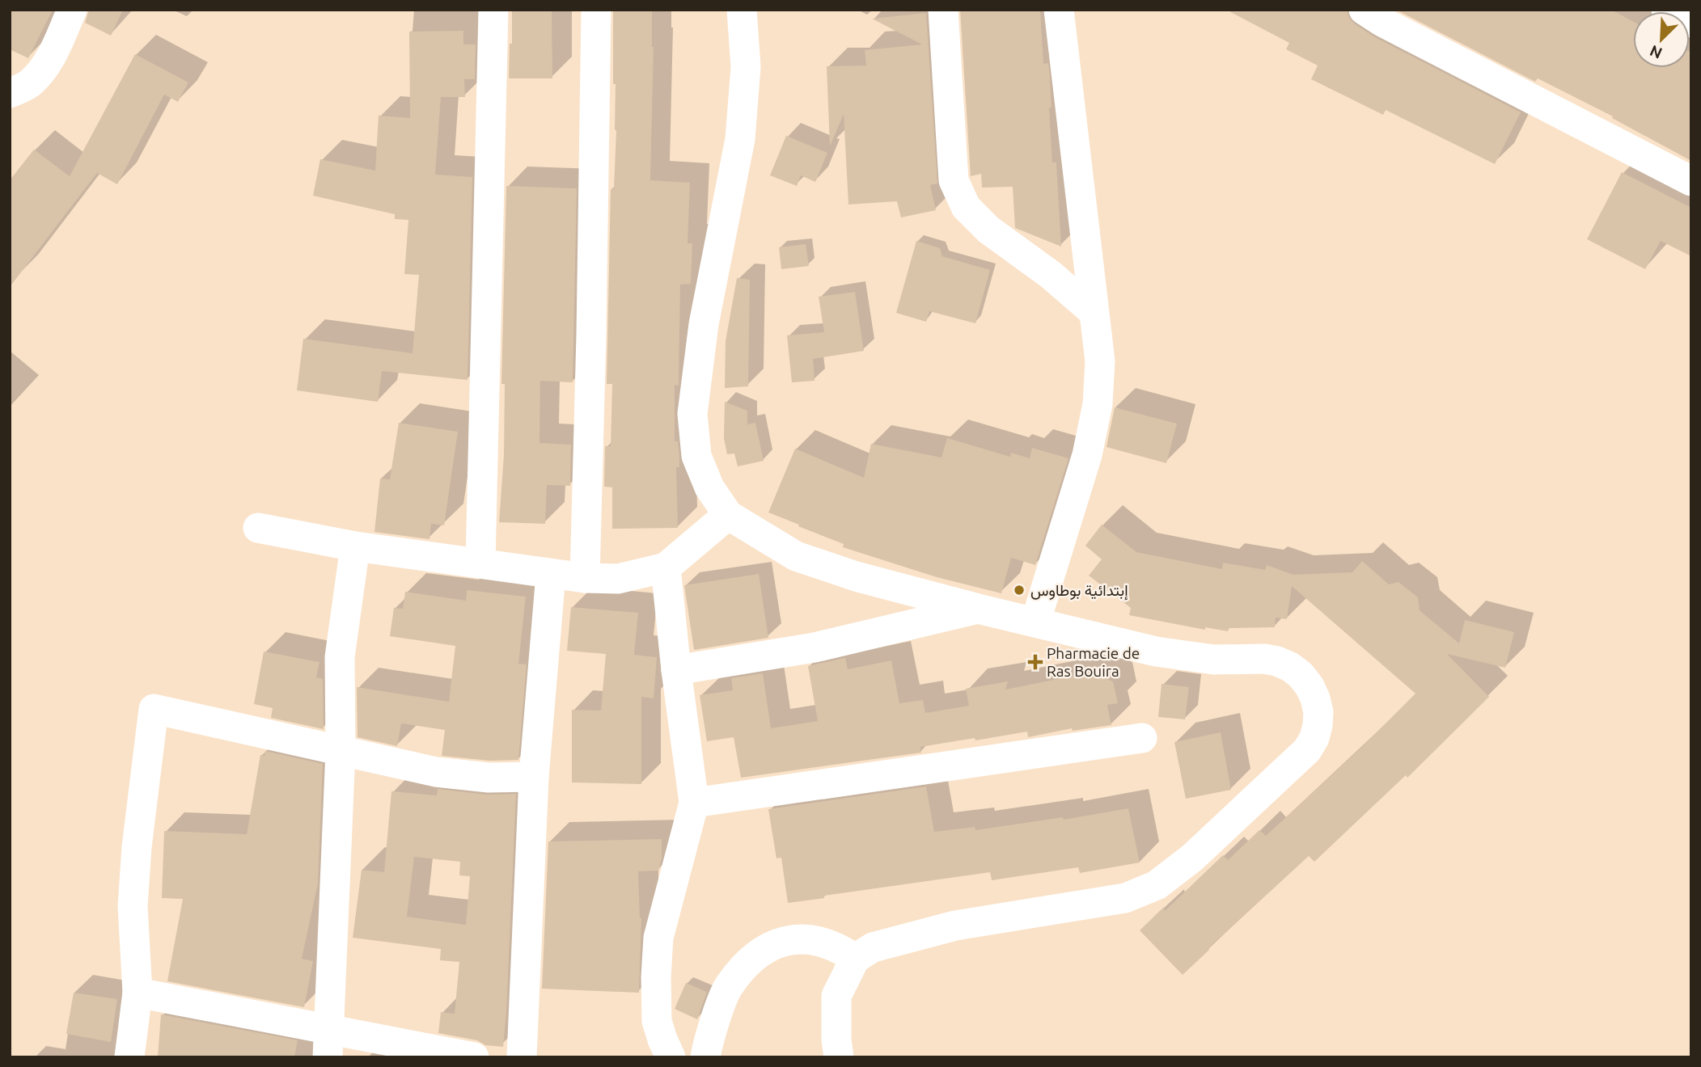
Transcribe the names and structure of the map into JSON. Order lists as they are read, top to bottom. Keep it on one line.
{"places":{"other":["إبتدائية بوطاوس"],"health":["Pharmacie de Ras Bouira"]},"north":"bottom left"}
